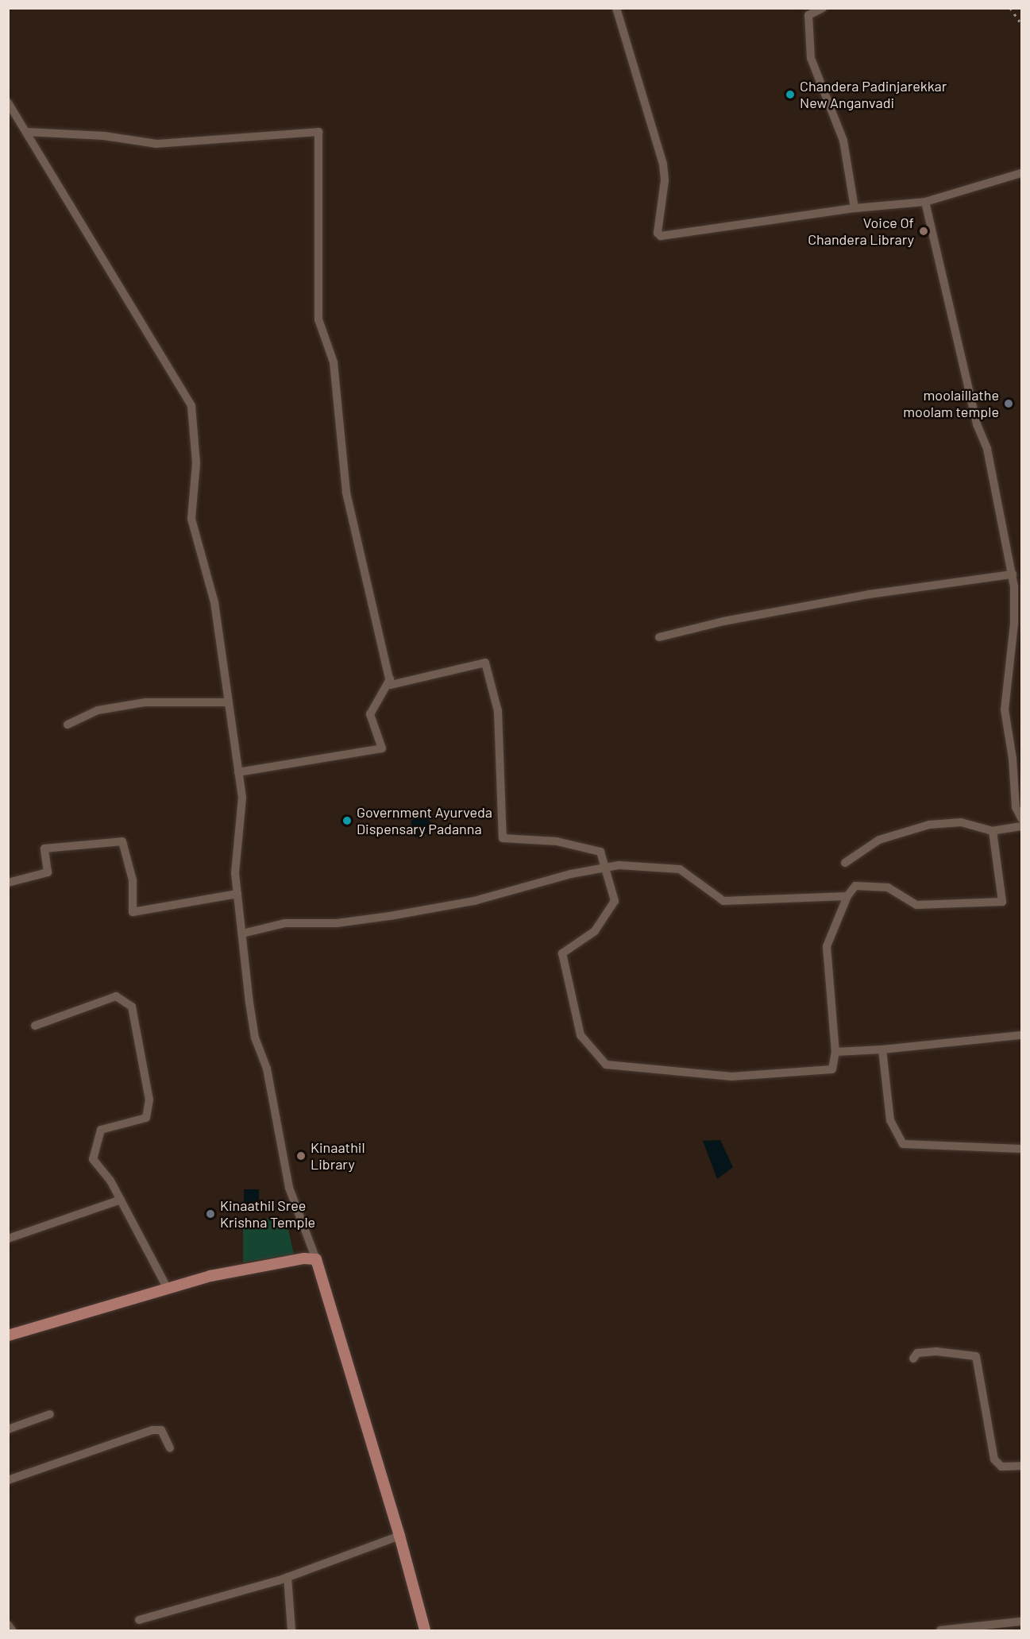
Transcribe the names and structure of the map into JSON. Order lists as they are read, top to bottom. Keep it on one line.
{"places":["Chandera Padinjarekkar New Anganvadi","Voice Of Chandera Library","moolaillathe moolam temple","Government Ayurveda Dispensary Padanna","Kinaathil Library","Kinaathil Sree Krishna Temple"]}
